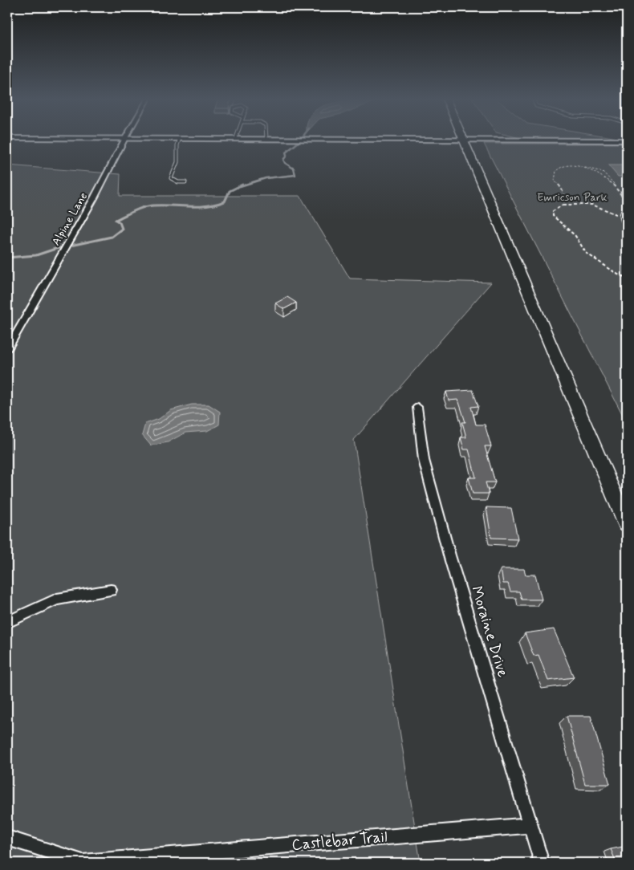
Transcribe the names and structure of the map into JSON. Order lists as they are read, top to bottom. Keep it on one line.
{"streets":{"street":["Alpine Lane","Moraine Drive","Castlebar Trail"]},"crossings":[["Moraine Drive","Castlebar Trail"]],"parks":["Emricson Park"]}
